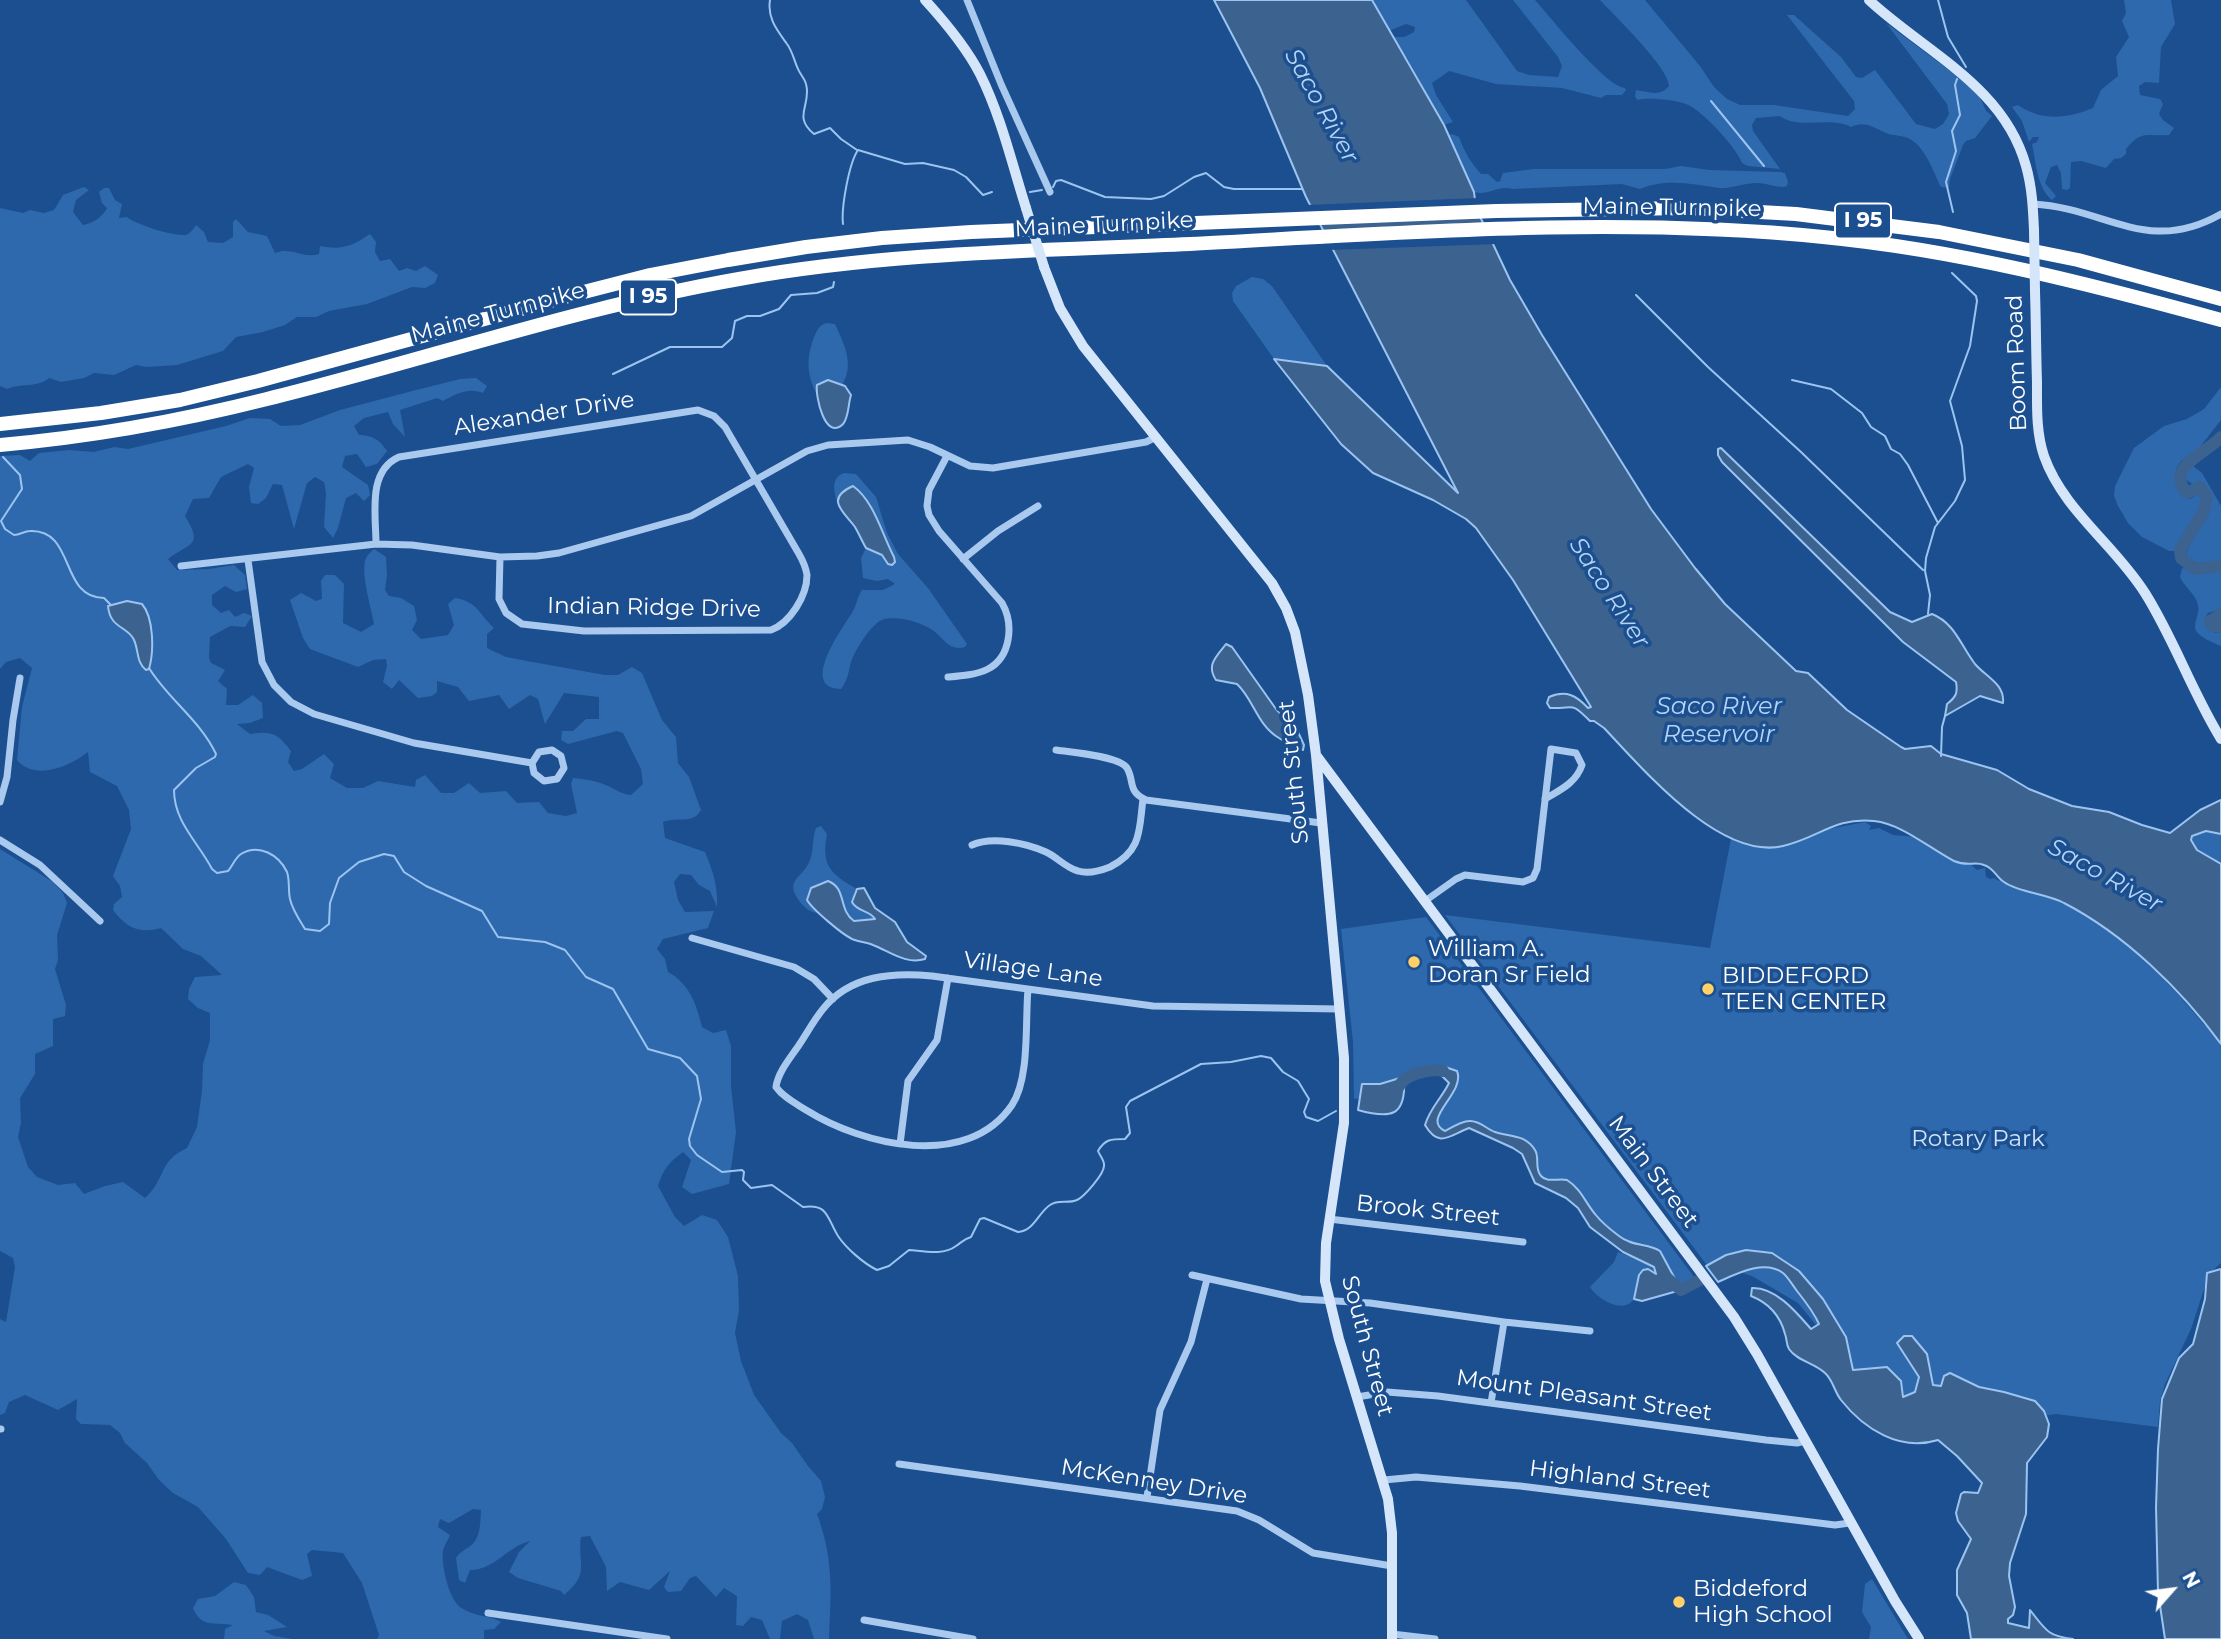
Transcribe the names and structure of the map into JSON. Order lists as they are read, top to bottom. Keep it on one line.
{"streets":{"highway":["Maine Turnpike","I 95"],"street":["Boom Road","Alexander Drive","Indian Ridge Drive","South Street","Village Lane","Main Street","Brook Street","Mount Pleasant Street","Highland Street","McKenney Drive"]},"crossings":[["Alexander Drive","Indian Ridge Drive"],["South Street","Village Lane"],["South Street","Main Street"],["South Street","Brook Street"],["South Street","Mount Pleasant Street"],["South Street","Highland Street"],["South Street","McKenney Drive"],["Main Street","Mount Pleasant Street"],["Main Street","Highland Street"]],"water":["Saco River","Saco River Reservoir"],"parks":["Rotary Park"],"places":["William A. Doran Sr Field","BIDDEFORD TEEN CENTER","Biddeford High School"],"north":"top right"}
